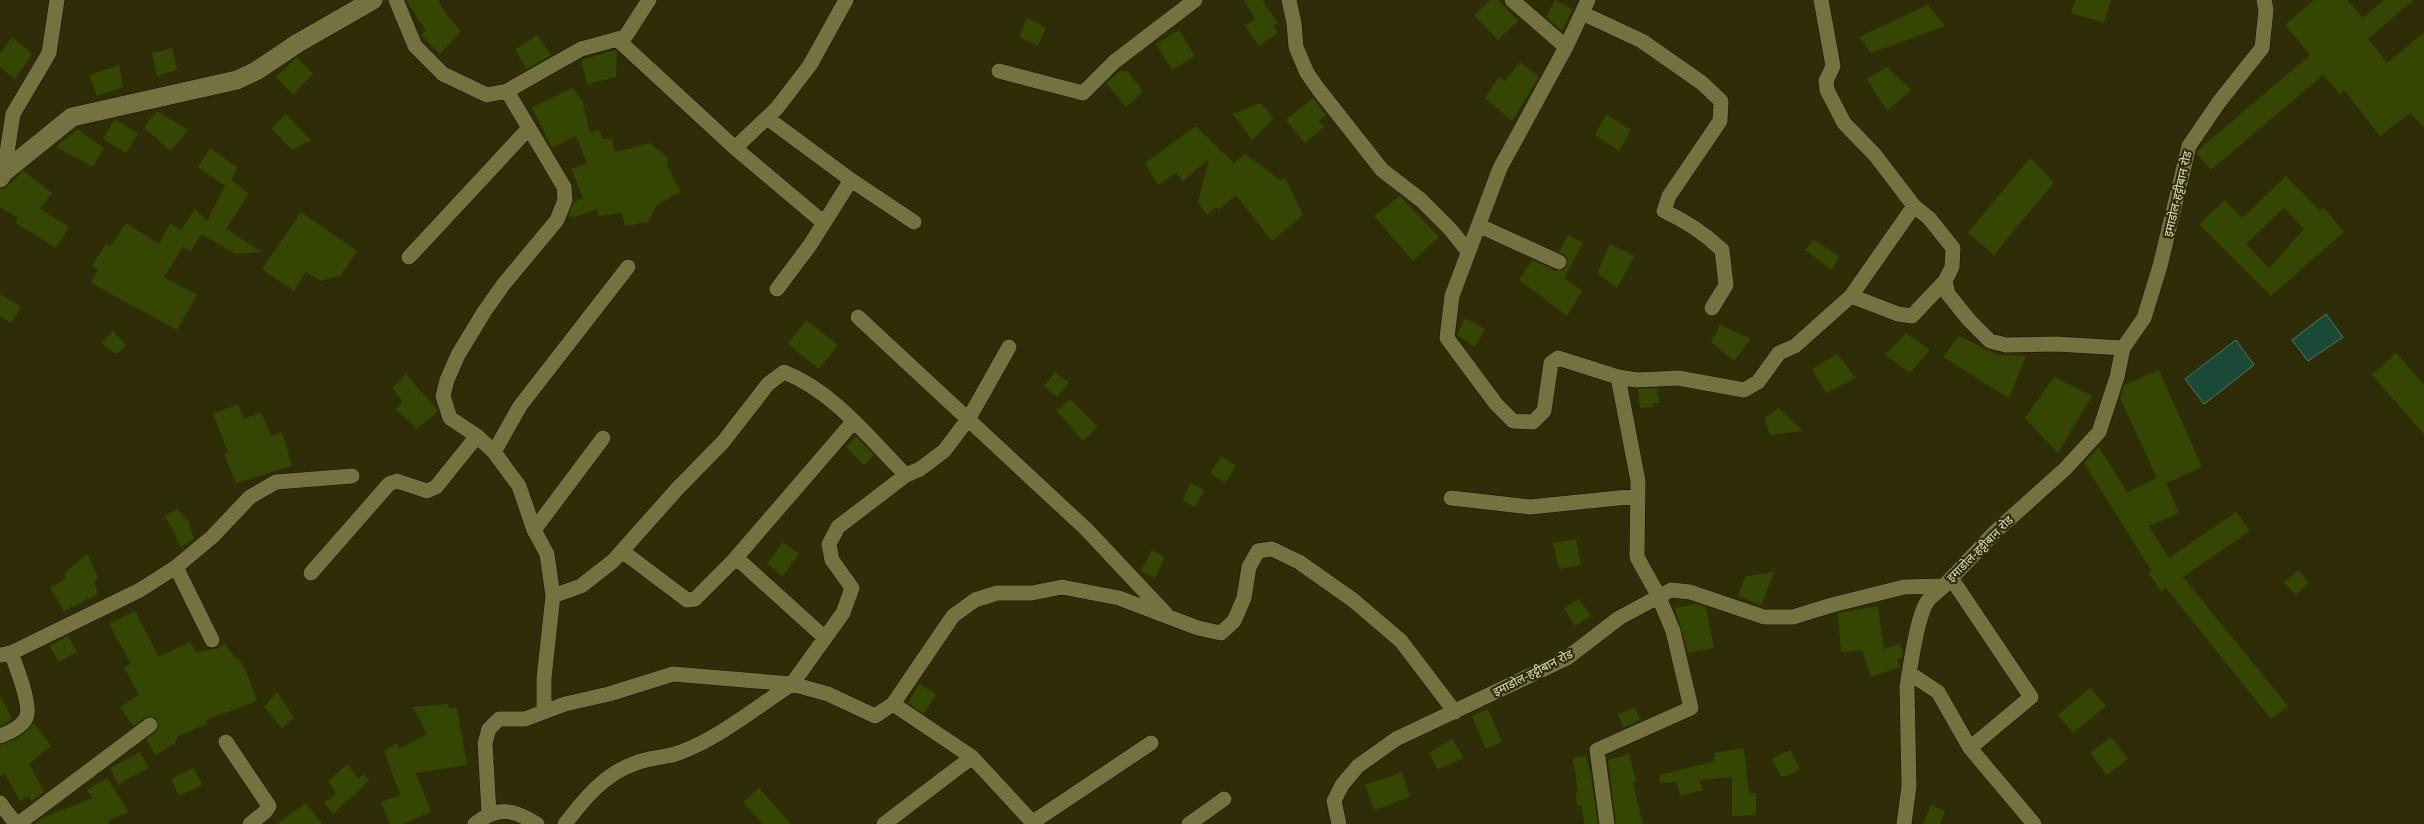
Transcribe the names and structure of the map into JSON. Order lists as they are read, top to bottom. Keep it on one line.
{"streets":{"street":["इमाडोल-हट्टीबान रोड"]}}
